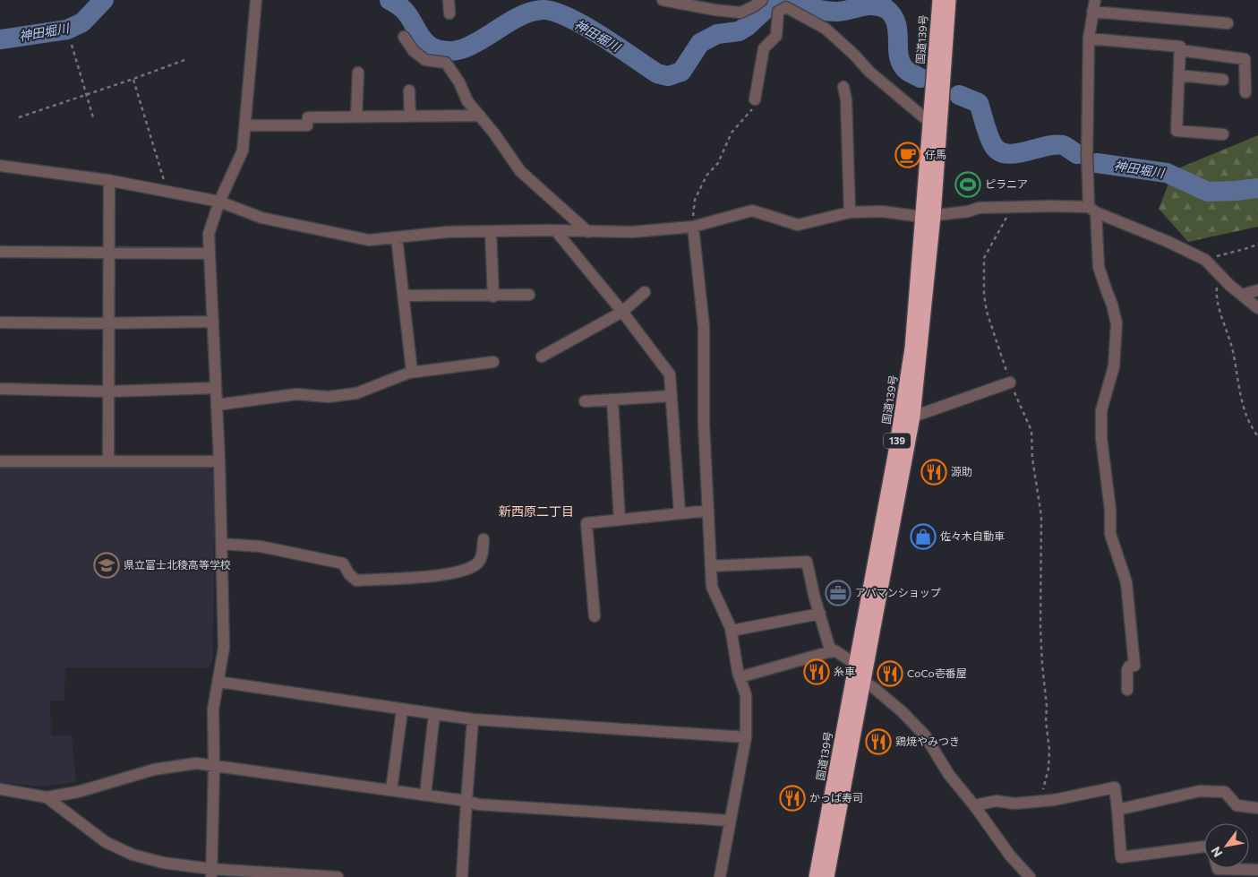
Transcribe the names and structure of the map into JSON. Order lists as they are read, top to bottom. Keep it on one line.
{"streets":{"highway":["国道139号","139"]},"districts":["新西原二丁目"],"water":["神田堀川"],"places":{"cafe":["仔馬"],"sports":["ピラニア"],"restaurant":["源助","糸車","CoCo壱番屋","鶏焼やみつき","かっぱ寿司"],"shop":["佐々木自動車"],"school or university":["県立富士北稜高等学校"],"office":["アパマンショップ"]},"north":"bottom left"}
